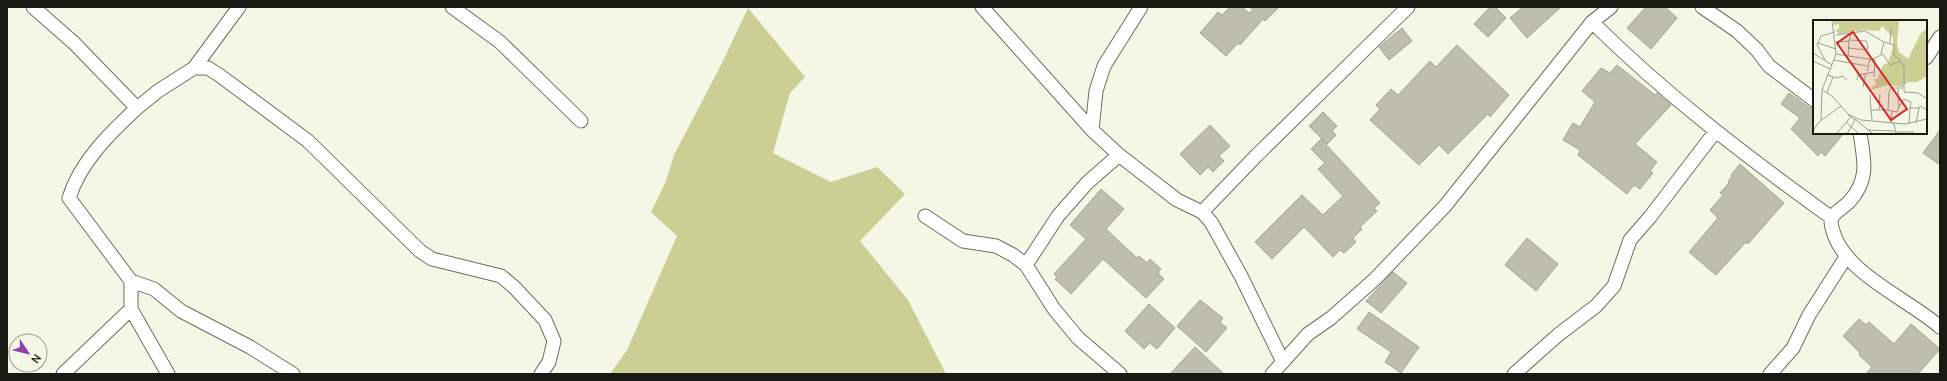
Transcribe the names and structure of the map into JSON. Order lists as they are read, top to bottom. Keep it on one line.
{"north":"bottom right"}
